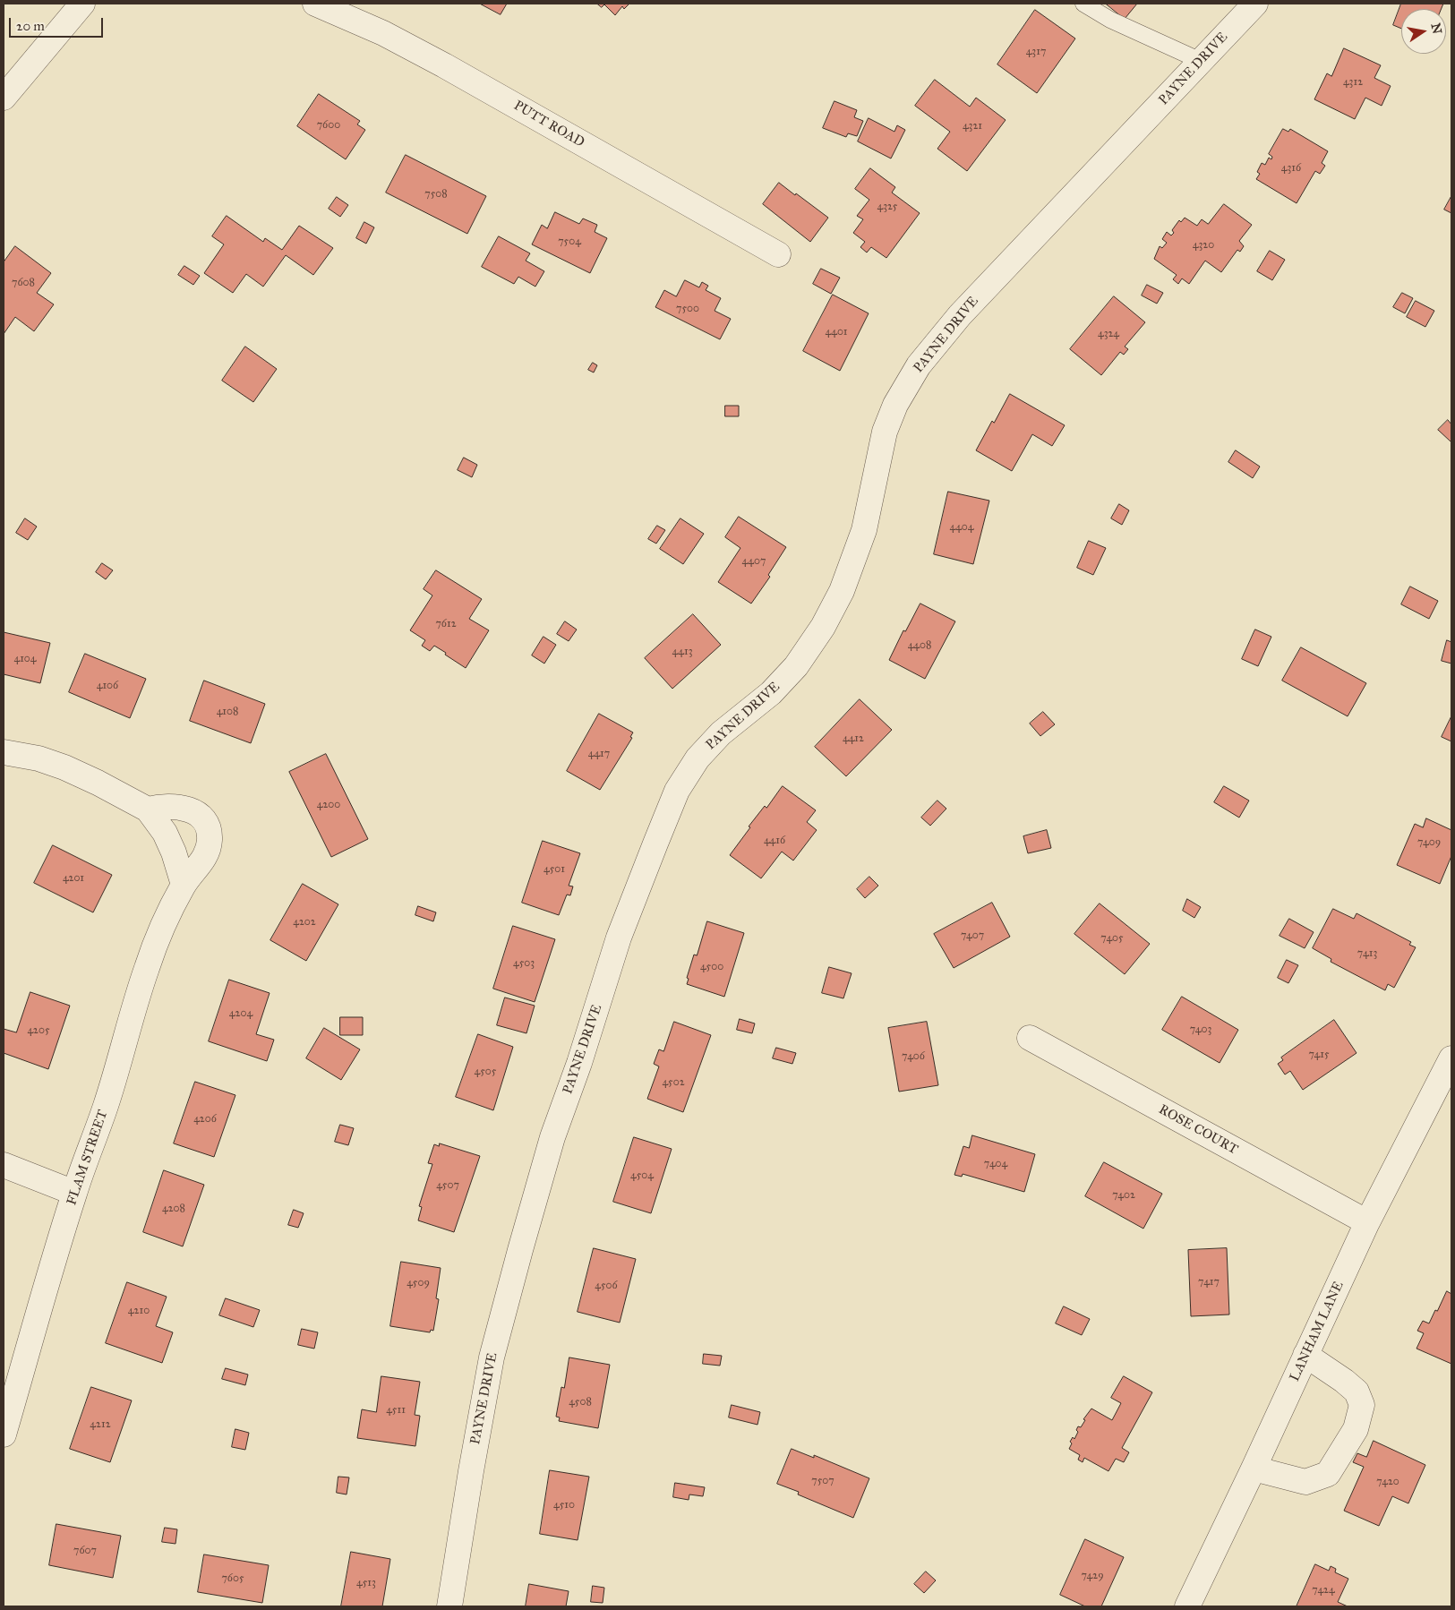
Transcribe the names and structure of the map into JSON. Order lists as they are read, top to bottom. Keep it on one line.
{"streets":{"street":["PAYNE DRIVE","PUTT ROAD","ROSE COURT","FLAM STREET","LANHAM LANE"]},"crossings":[["ROSE COURT","LANHAM LANE"]],"house_numbers":["4317","4312","7600","4321","4316","7508","4325","7504","4320","7608","7500","4401","4324","4404","4407","7612","4408","4413","4104","4106","4108","4412","4417","4200","4416","7409","4501","4201","4202","7407","7405","7413","4503","4500","4204","7403","4205","7415","7406","4505","4502","4206","7404","4504","4507","7402","4208","7417","4509","4506","4210","4508","4511","4212","7507","7420","4510","7607","7429","7605","4513","7424"],"scale_bar":"20 m","north":"right"}
